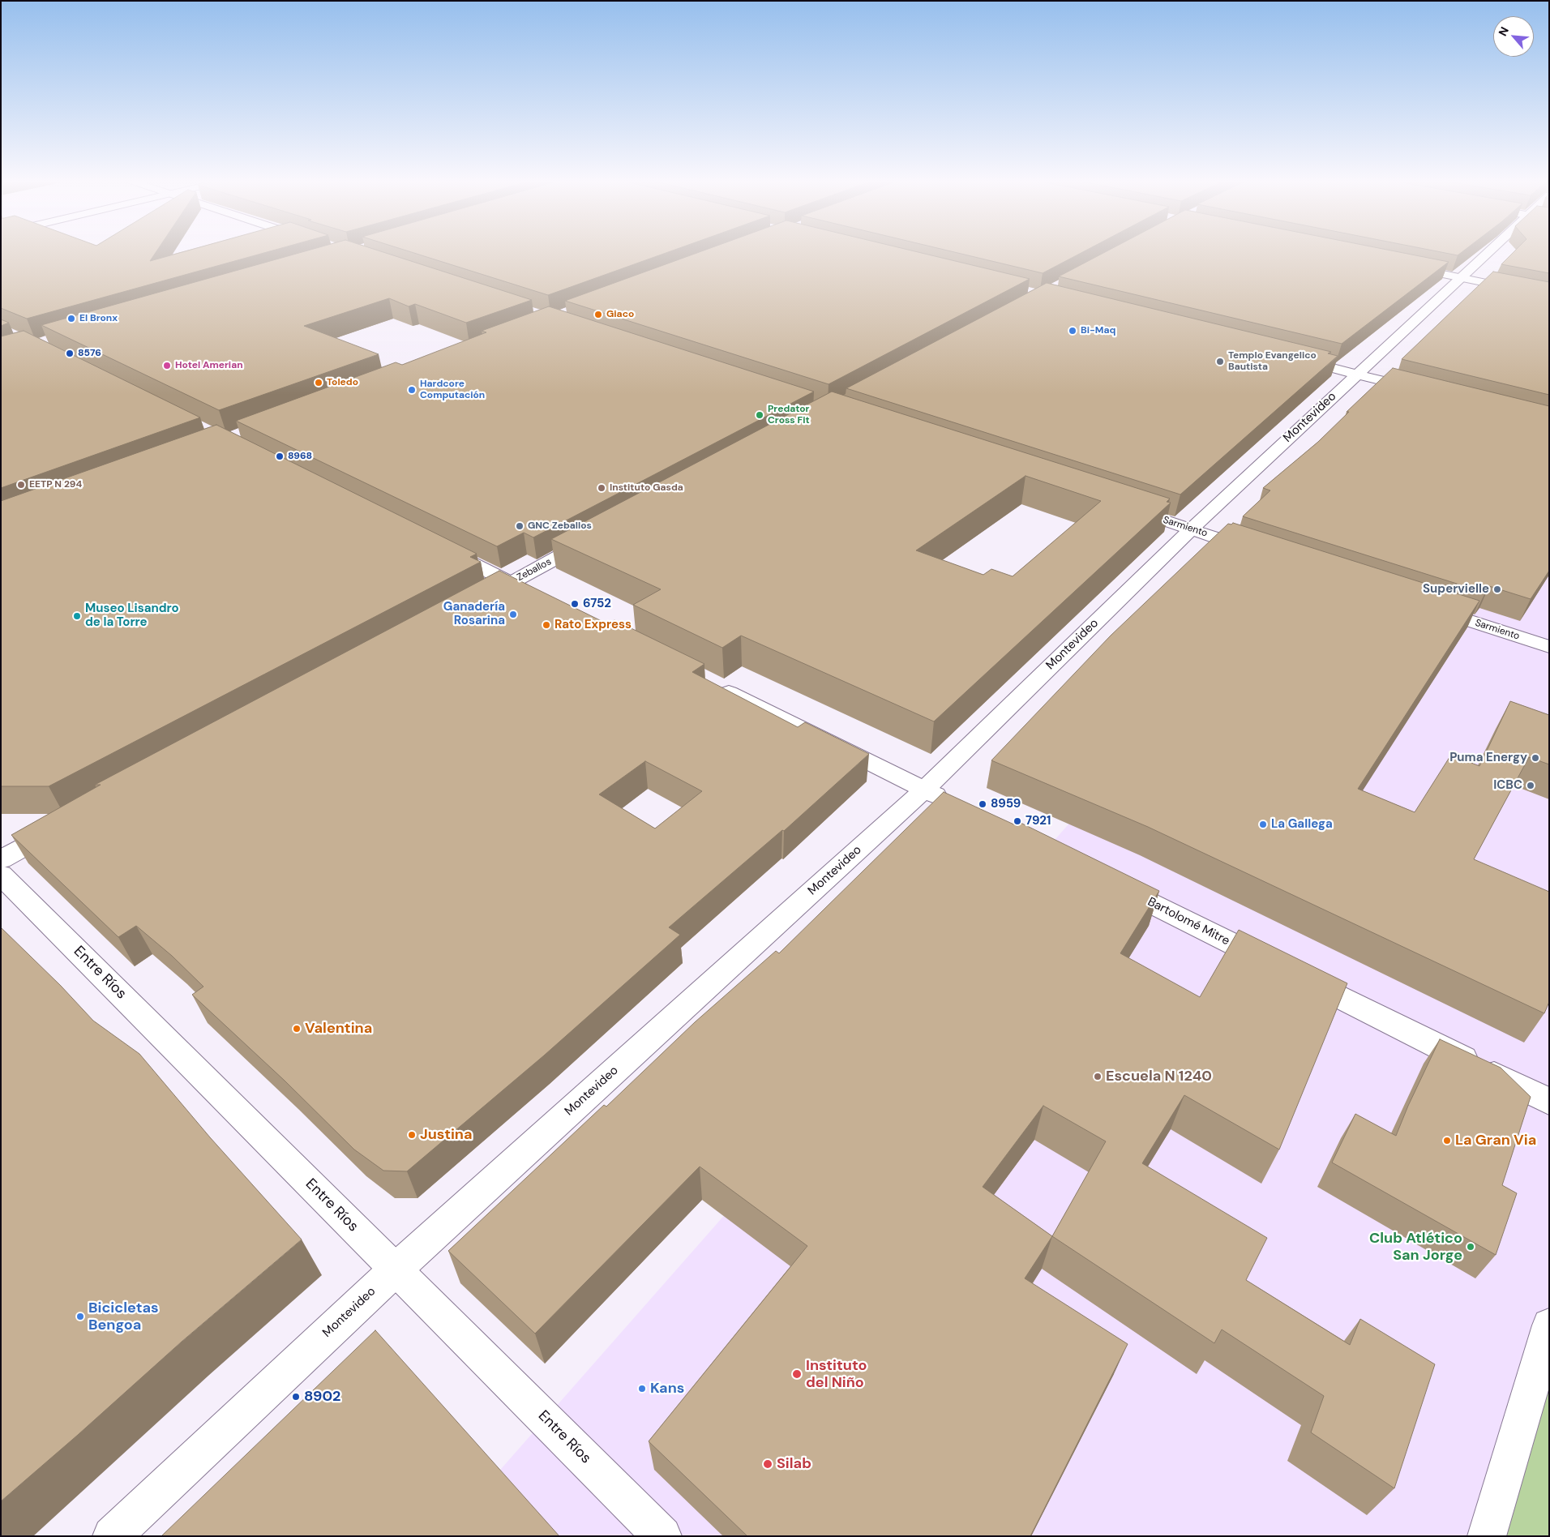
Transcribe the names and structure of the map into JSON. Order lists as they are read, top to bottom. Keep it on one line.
{"streets":{"street":["Montevideo","Sarmiento","Zeballos","Bartolomé Mitre","Entre Ríos"]},"crossings":[["Montevideo","Sarmiento"],["Montevideo","Entre Ríos"]],"places":["Giaco","El Bronx","Bi-Maq","8576","Templo Evangelico Bautista","Hotel Amerian","Toledo","Hardcore Computación","Predator Cross Fit","8968","EETP N 294","Instituto Gasda","GNC Zeballos","Supervielle","6752","Ganadería Rosarina","Museo Lisandro de la Torre","Rato Express","Puma Energy","ICBC","8959","7921","La Gallega","Valentina","Escuela N 1240","Justina","La Gran Via","Club Atlético San Jorge","Bicicletas Bengoa","Instituto del Niño","Kans","8902","Silab"],"north":"top left"}
